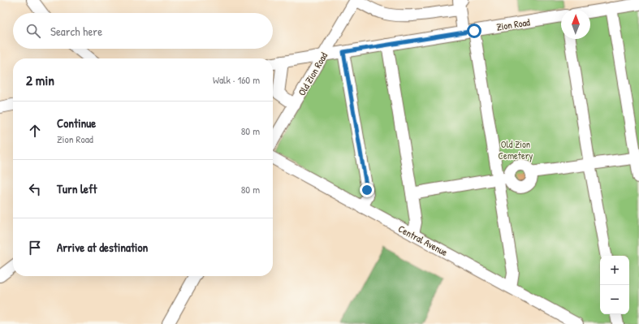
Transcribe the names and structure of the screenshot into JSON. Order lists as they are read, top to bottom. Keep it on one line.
{"streets":{"street":["Zion Road","Old Zion Road","Central Avenue"]},"crossings":[["Zion Road","Old Zion Road"]],"parks":["Old Zion Cemetery"],"north":"top","page":{"search":"Search here","heading":["2 min","Walk · 160 m"],"list":[["Continue","Zion Road","80 m"],["Turn left","80 m"],"Arrive at destination"],"map_buttons":["+","−"]}}
